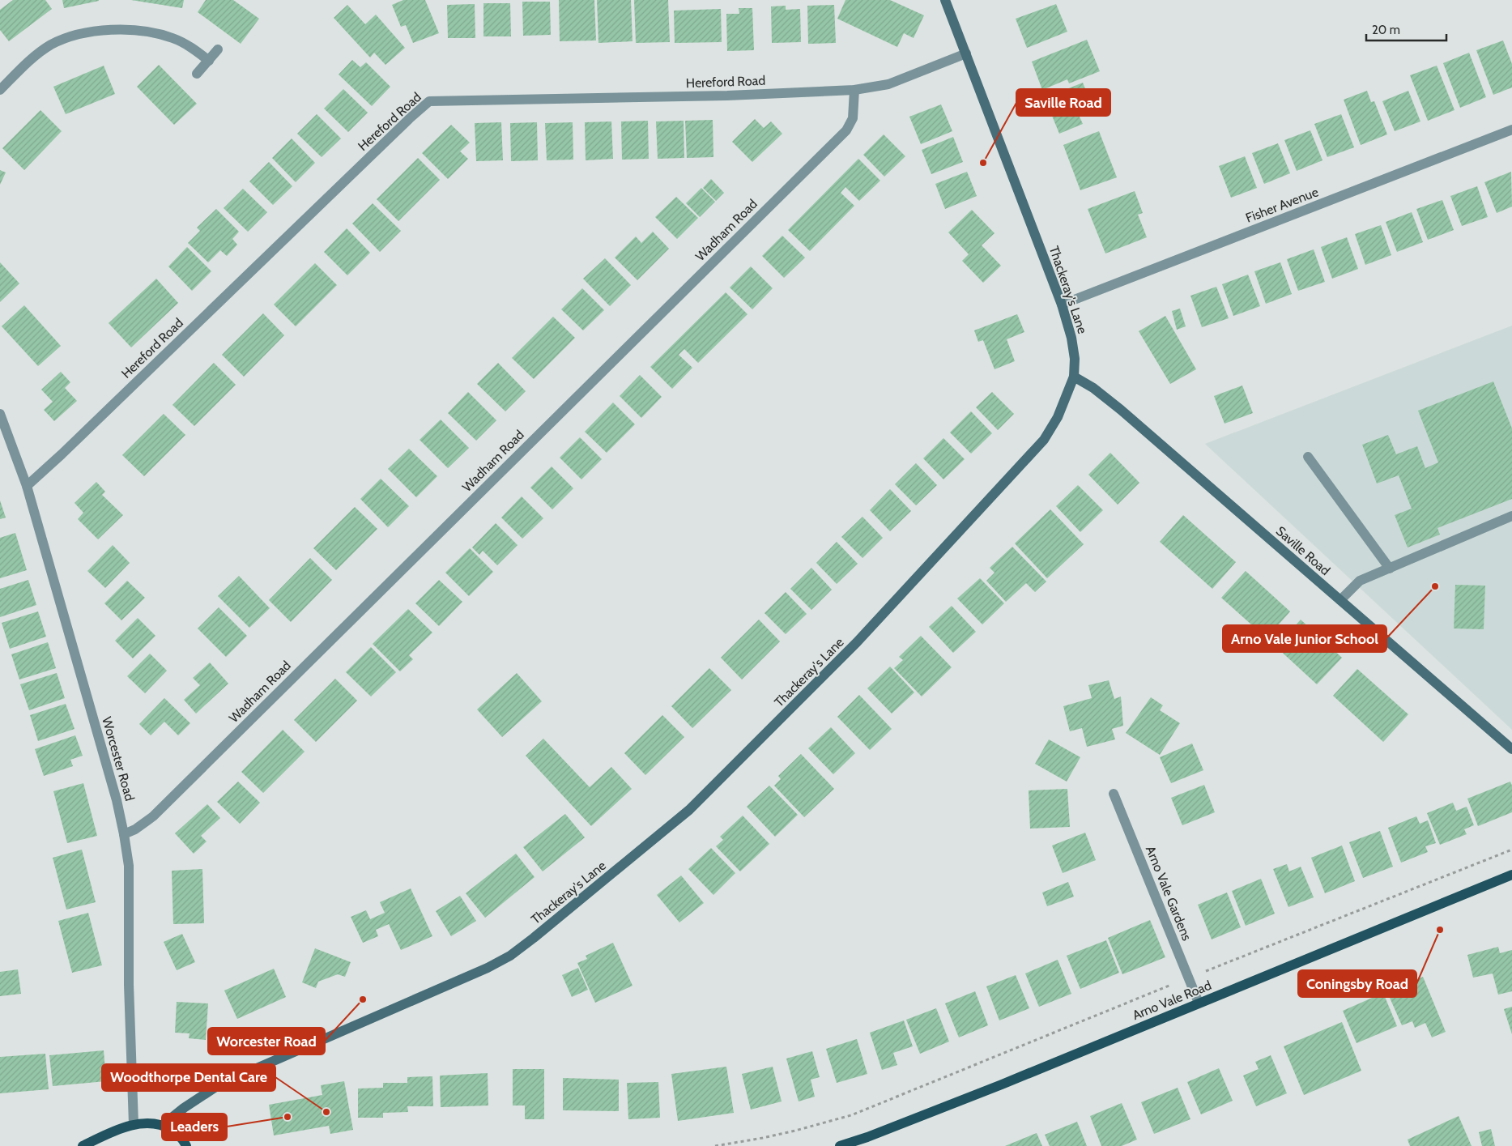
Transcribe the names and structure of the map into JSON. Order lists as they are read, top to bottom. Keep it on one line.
{"streets":{"main road":["Arno Vale Road"],"street":["Hereford Road","Fisher Avenue","Wadham Road","Thackeray's Lane","Saville Road","Worcester Road","Arno Vale Gardens"]},"crossings":[["Hereford Road","Wadham Road"],["Hereford Road","Thackeray's Lane"],["Hereford Road","Worcester Road"],["Fisher Avenue","Thackeray's Lane"],["Wadham Road","Worcester Road"],["Thackeray's Lane","Saville Road"],["Arno Vale Gardens","Arno Vale Road"]],"places":["Saville Road","Arno Vale Junior School","Coningsby Road","Worcester Road","Woodthorpe Dental Care","Leaders"],"scale_bar":"20 m"}
